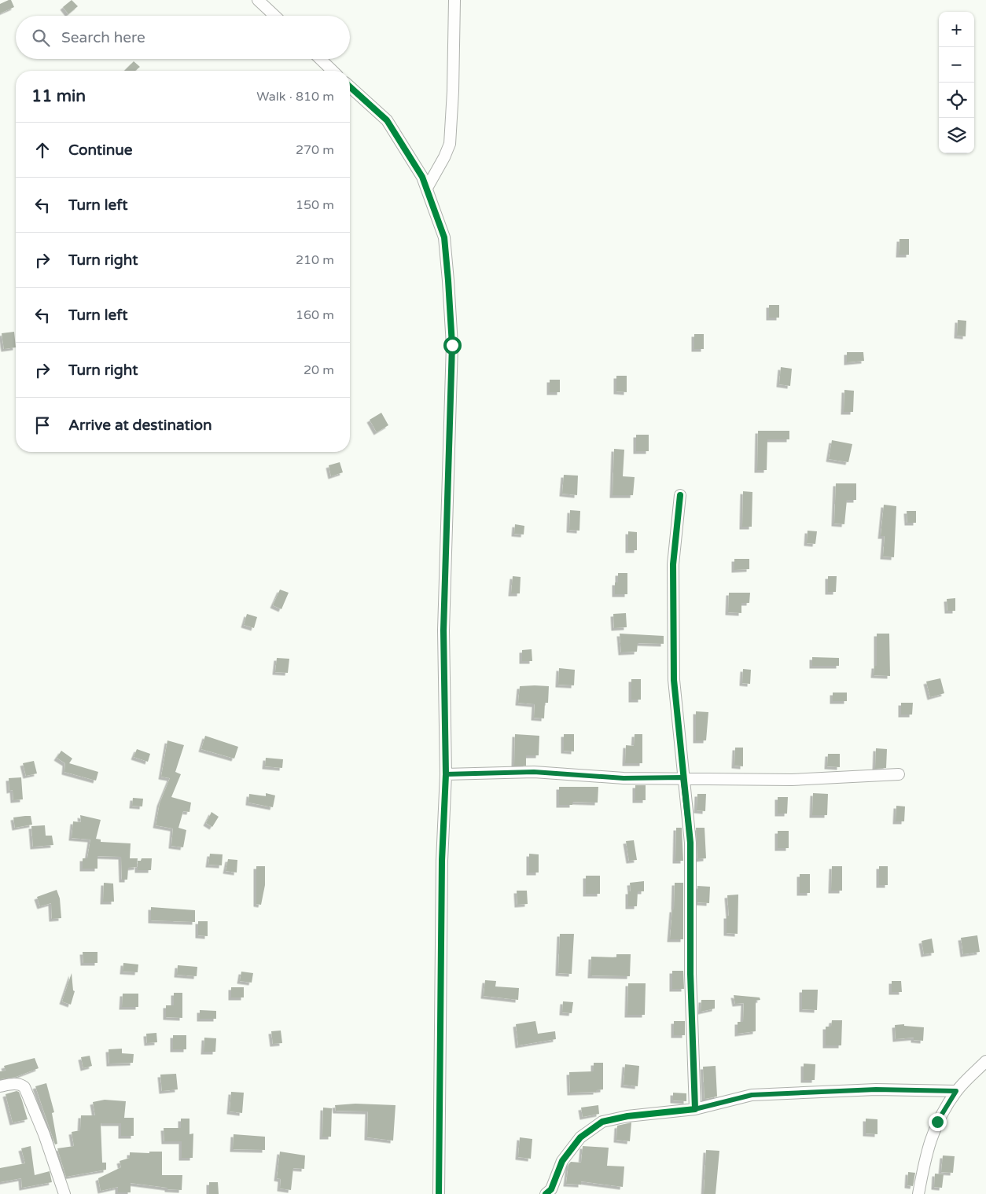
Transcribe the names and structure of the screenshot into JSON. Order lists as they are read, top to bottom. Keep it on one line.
{"page":{"map_buttons":["+","−"],"search":"Search here","heading":["11 min","Walk · 810 m"],"list":[["Continue","270 m"],["Turn left","150 m"],["Turn right","210 m"],["Turn left","160 m"],["Turn right","20 m"],"Arrive at destination"]}}
